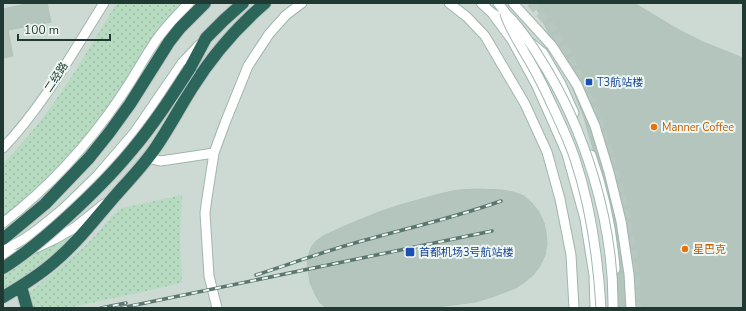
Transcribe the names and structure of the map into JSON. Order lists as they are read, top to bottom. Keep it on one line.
{"streets":{"street":["二经路"]},"places":{"transit":["T3航站楼","首都机场3号航站楼"],"other":["Manner Coffee","星巴克"]},"scale_bar":"100 m"}
